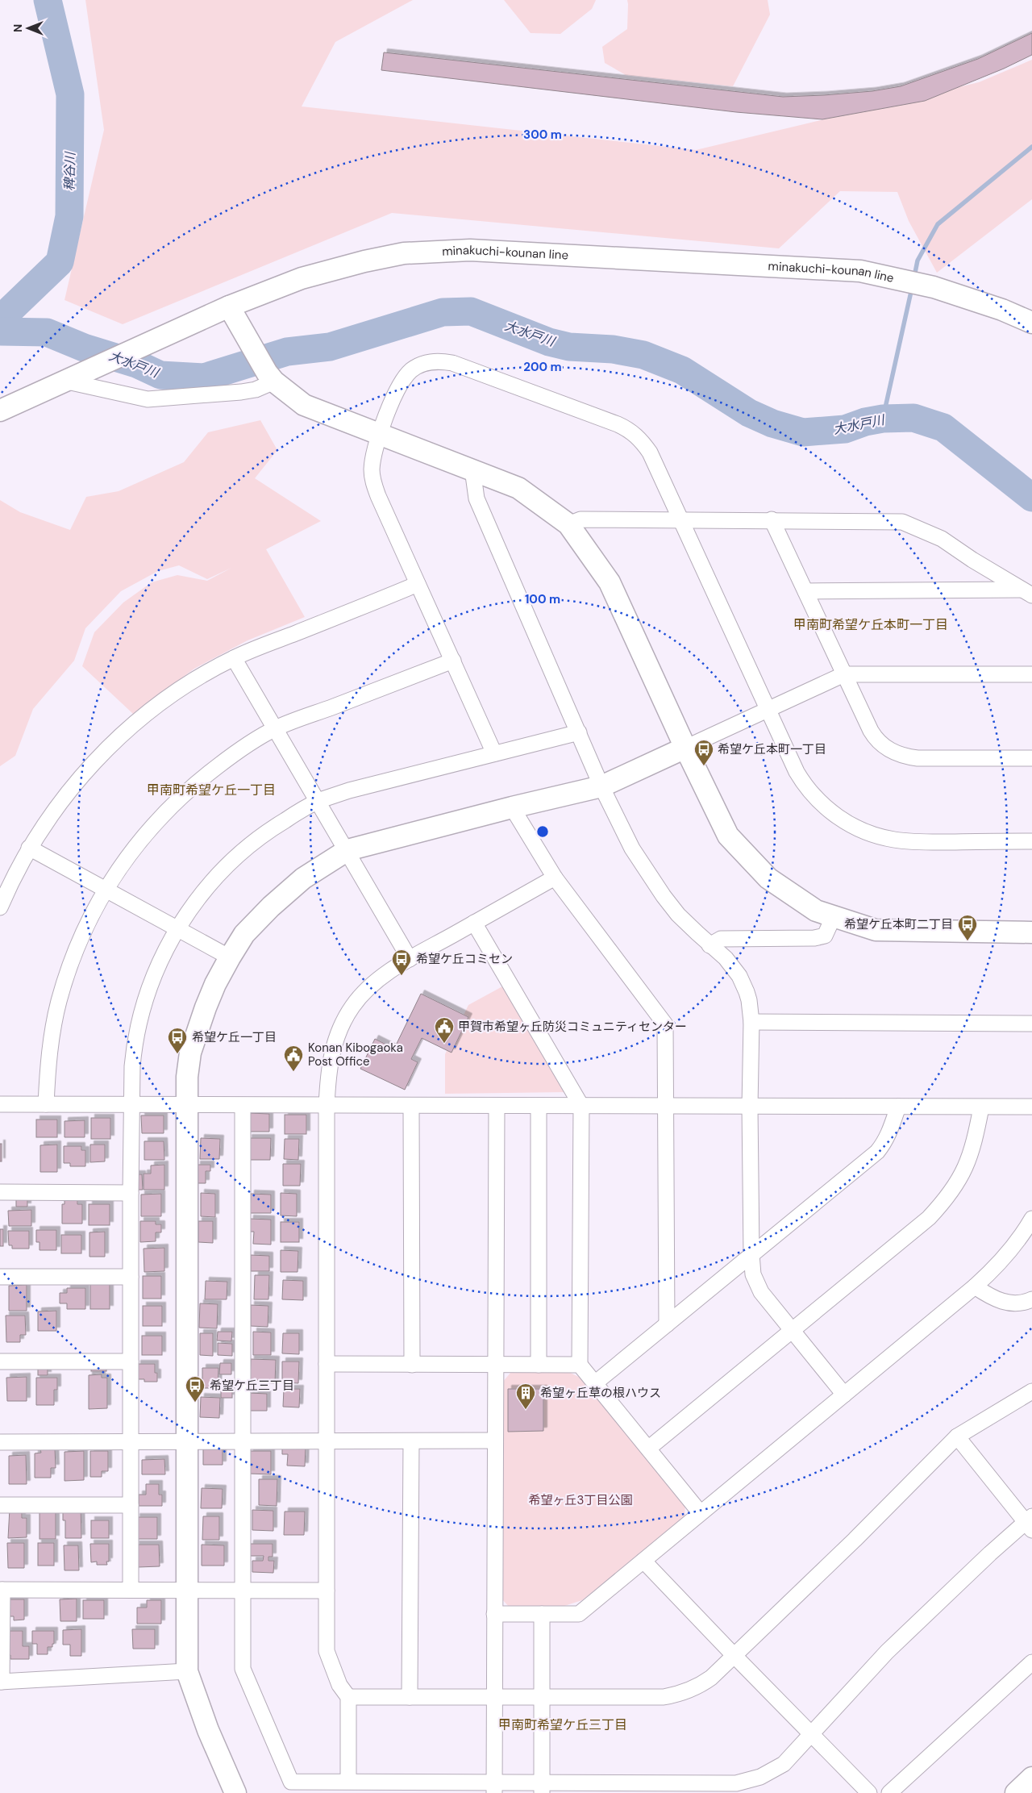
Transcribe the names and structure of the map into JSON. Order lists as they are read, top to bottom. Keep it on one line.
{"streets":{"street":["minakuchi-kounan line"]},"districts":["甲南町希望ケ丘本町一丁目","甲南町希望ケ丘一丁目","甲南町希望ケ丘三丁目"],"water":["稗谷川","大水戸川"],"parks":["希望ヶ丘3丁目公園"],"places":{"bus stop":["希望ケ丘本町一丁目","希望ケ丘本町二丁目","希望ケ丘コミセン","希望ケ丘一丁目","希望ケ丘三丁目"],"public building":["甲賀市希望ヶ丘防災コミュニティセンター","Konan Kibogaoka Post Office"],"building":["希望ヶ丘草の根ハウス"]},"north":"left","rings":["300 m","200 m","100 m"]}
